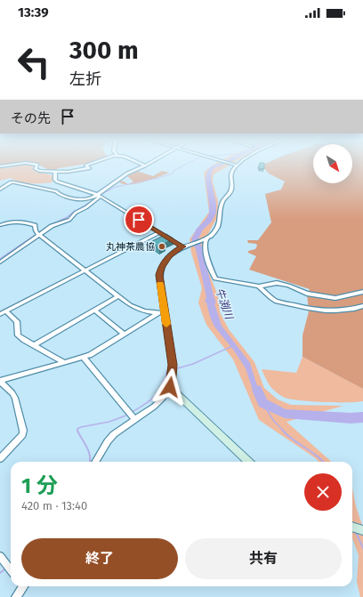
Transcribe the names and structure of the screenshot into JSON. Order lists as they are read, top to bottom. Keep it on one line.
{"water":["牛渕川"],"places":["丸神茶農協"],"north":"bottom right","page":{"status":"13:39","turn":["300 m","左折"],"then":"その先","heading":["1 分","420 m · 13:40"],"buttons":["終了","共有"]}}
